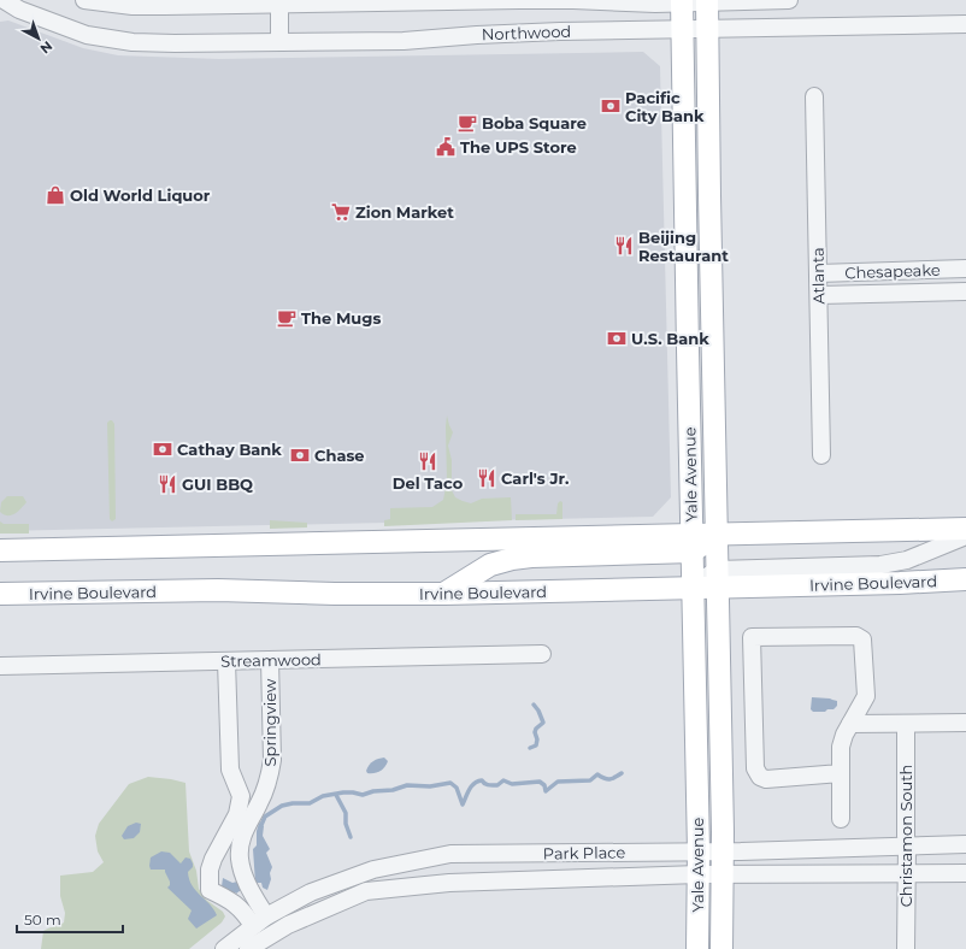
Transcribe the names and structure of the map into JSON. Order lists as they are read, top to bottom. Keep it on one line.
{"streets":{"main road":["Yale Avenue","Irvine Boulevard"],"street":["Northwood","Chesapeake","Atlanta","Streamwood","Springview","Christamon South","Park Place"]},"crossings":[["Northwood","Yale Avenue"],["Chesapeake","Atlanta"],["Yale Avenue","Irvine Boulevard"],["Yale Avenue","Park Place"],["Streamwood","Springview"],["Springview","Park Place"],["Christamon South","Park Place"]],"places":{"bank":["Pacific City Bank","U.S. Bank","Cathay Bank","Chase"],"cafe":["Boba Square","The Mugs"],"public building":["The UPS Store"],"shop":["Old World Liquor"],"supermarket":["Zion Market"],"restaurant":["Beijing Restaurant","Del Taco","Carl's Jr.","GUI BBQ"]},"scale_bar":"50 m","north":"bottom right"}
